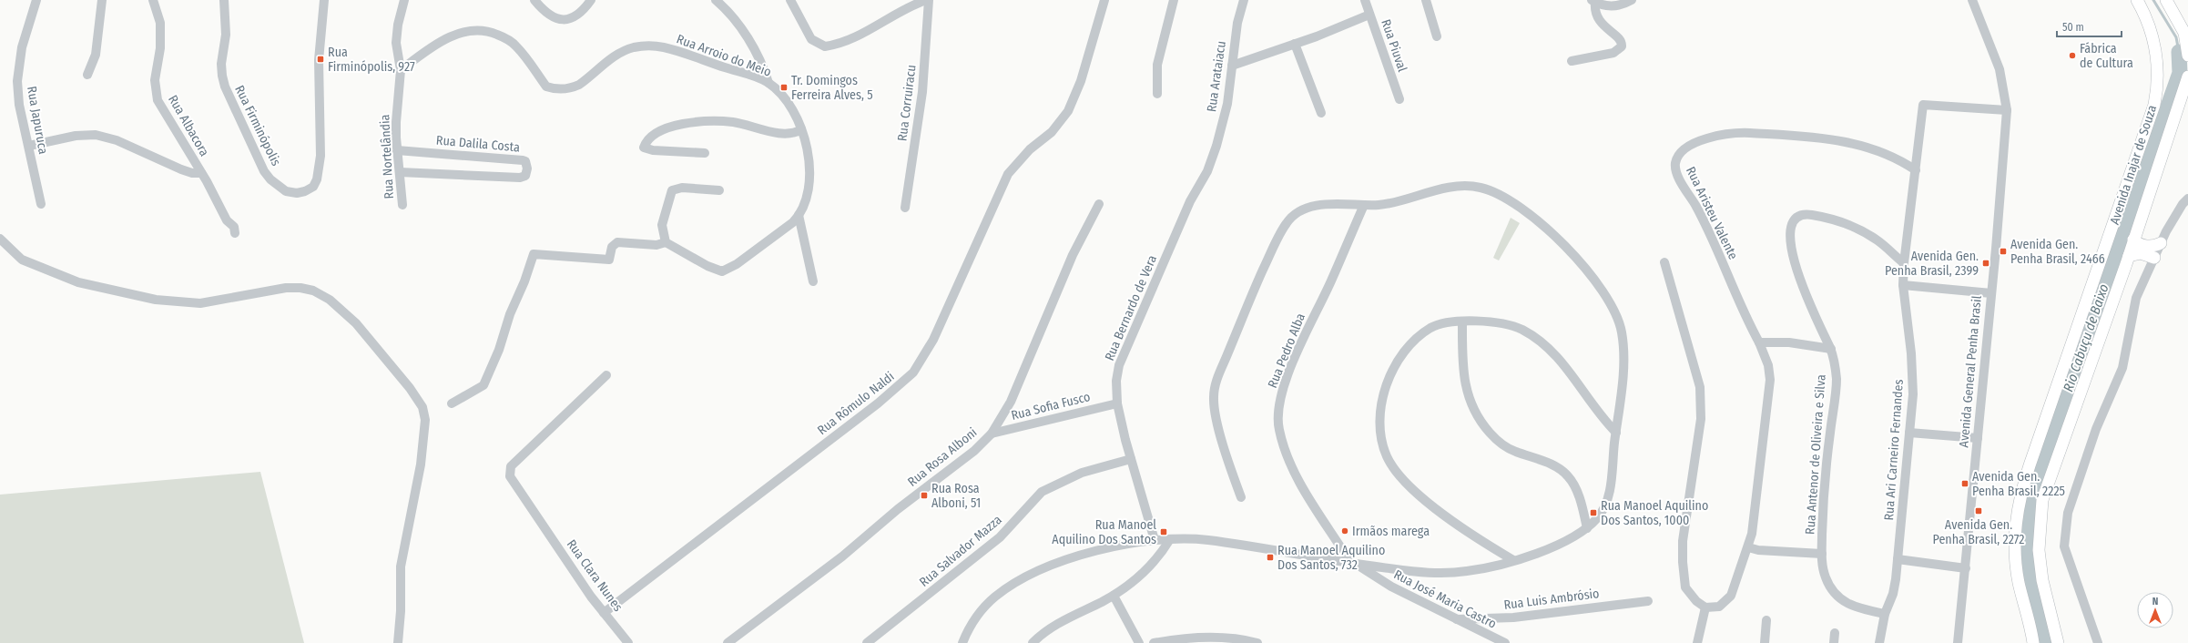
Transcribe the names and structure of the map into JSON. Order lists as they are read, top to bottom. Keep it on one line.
{"streets":{"main road":["Avenida Inajar de Souza"],"street":["Rua Piuval","Rua Arroio do Meio","Rua Arataiacu","Rua Corruiracu","Rua Japuruca","Rua Albacora","Rua Firminópolis","Rua Dalila Costa","Rua Nortelândia","Rua Aristeu Valente","Rua Bernardo de Vera","Rua Pedro Alba","Avenida General Penha Brasil","Rua Rômulo Naldi","Rua Sofia Fusco","Rua Ari Carneiro Fernandes","Rua Antenor de Oliveira e Silva","Rua Rosa Alboni","Rua Salvador Mazza","Rua Clara Nunes","Rua José Maria Castro","Rua Luis Ambrósio"]},"crossings":[["Rua Arroio do Meio","Rua Nortelândia"],["Rua Arataiacu","Rua Bernardo de Vera"],["Rua Dalila Costa","Rua Nortelândia"],["Rua Aristeu Valente","Rua Ari Carneiro Fernandes"],["Rua Bernardo de Vera","Rua Sofia Fusco"],["Rua Bernardo de Vera","Rua Salvador Mazza"],["Rua Pedro Alba","Rua José Maria Castro"],["Avenida General Penha Brasil","Rua Ari Carneiro Fernandes"],["Rua Rômulo Naldi","Rua Clara Nunes"],["Rua Sofia Fusco","Rua Rosa Alboni"],["Rua Ari Carneiro Fernandes","Rua Antenor de Oliveira e Silva"],["Rua José Maria Castro","Rua Luis Ambrósio"]],"water":["Rio Cabuçu de Baixo"],"places":{"other":["Fábrica de Cultura","Irmãos marega"],"transit":["Rua Firminópolis, 927","Tr. Domingos Ferreira Alves, 5","Avenida Gen. Penha Brasil, 2466","Avenida Gen. Penha Brasil, 2399","Avenida Gen. Penha Brasil, 2225","Rua Rosa Alboni, 51","Avenida Gen. Penha Brasil, 2272","Rua Manoel Aquilino Dos Santos, 1000","Rua Manoel Aquilino Dos Santos","Rua Manoel Aquilino Dos Santos, 732"]},"scale_bar":"50 m","north":"top"}
